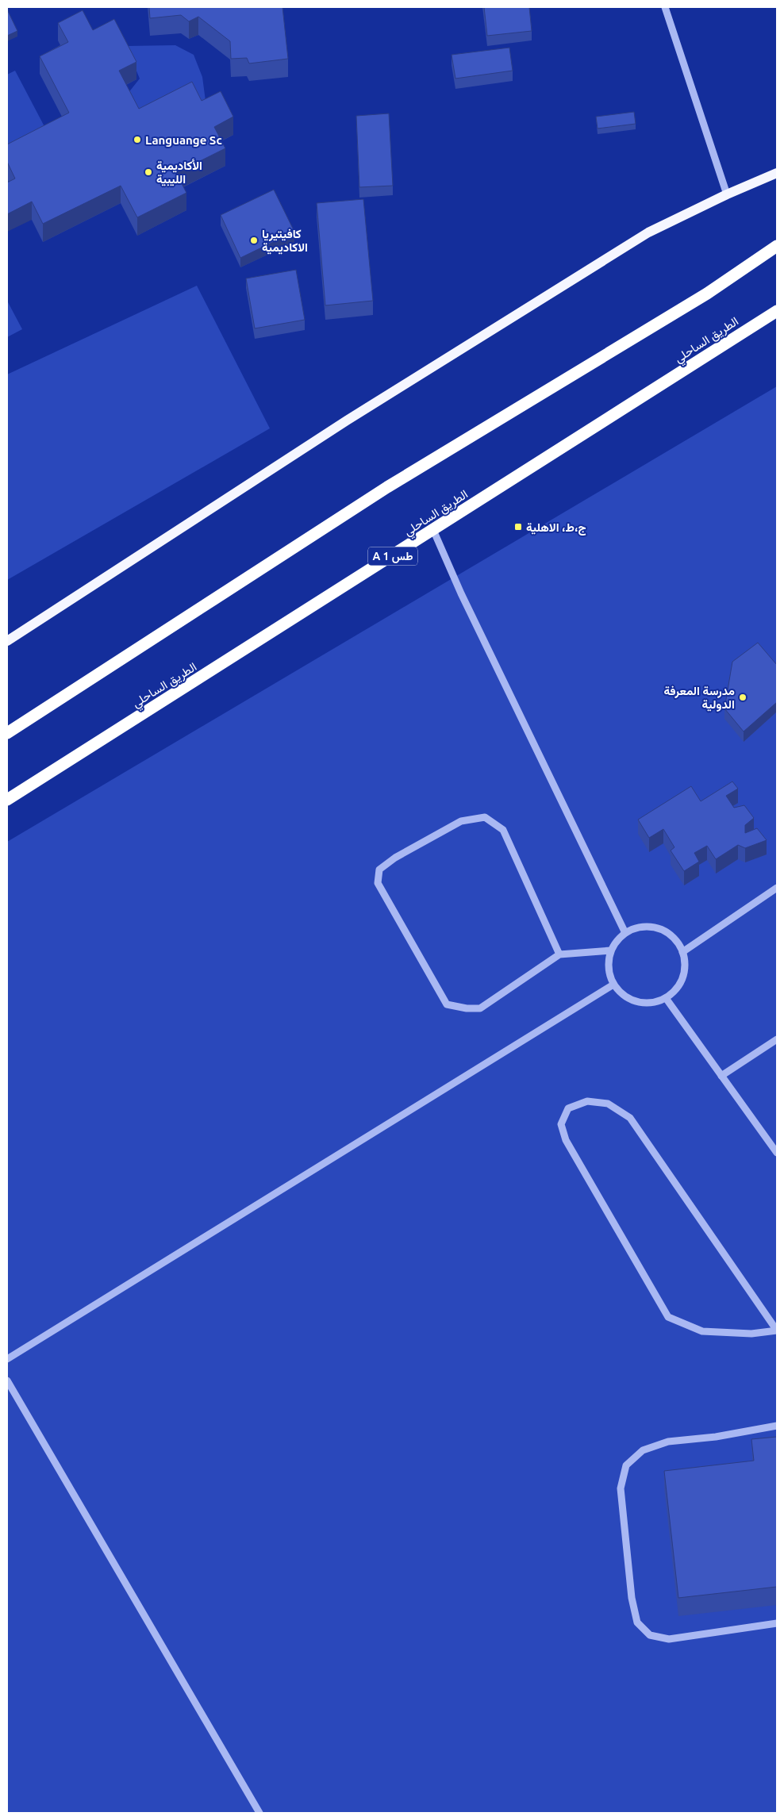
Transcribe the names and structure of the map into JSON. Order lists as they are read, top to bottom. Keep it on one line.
{"streets":{"highway":["الطريق الساحلي","A 1 طس"]},"places":{"other":["Languange Sc","الأكاديمية الليبية","كافيتيريا الاكاديمية","مدرسة المعرفة الدولية"],"transit":["ج،ط، الاهلية"]}}
